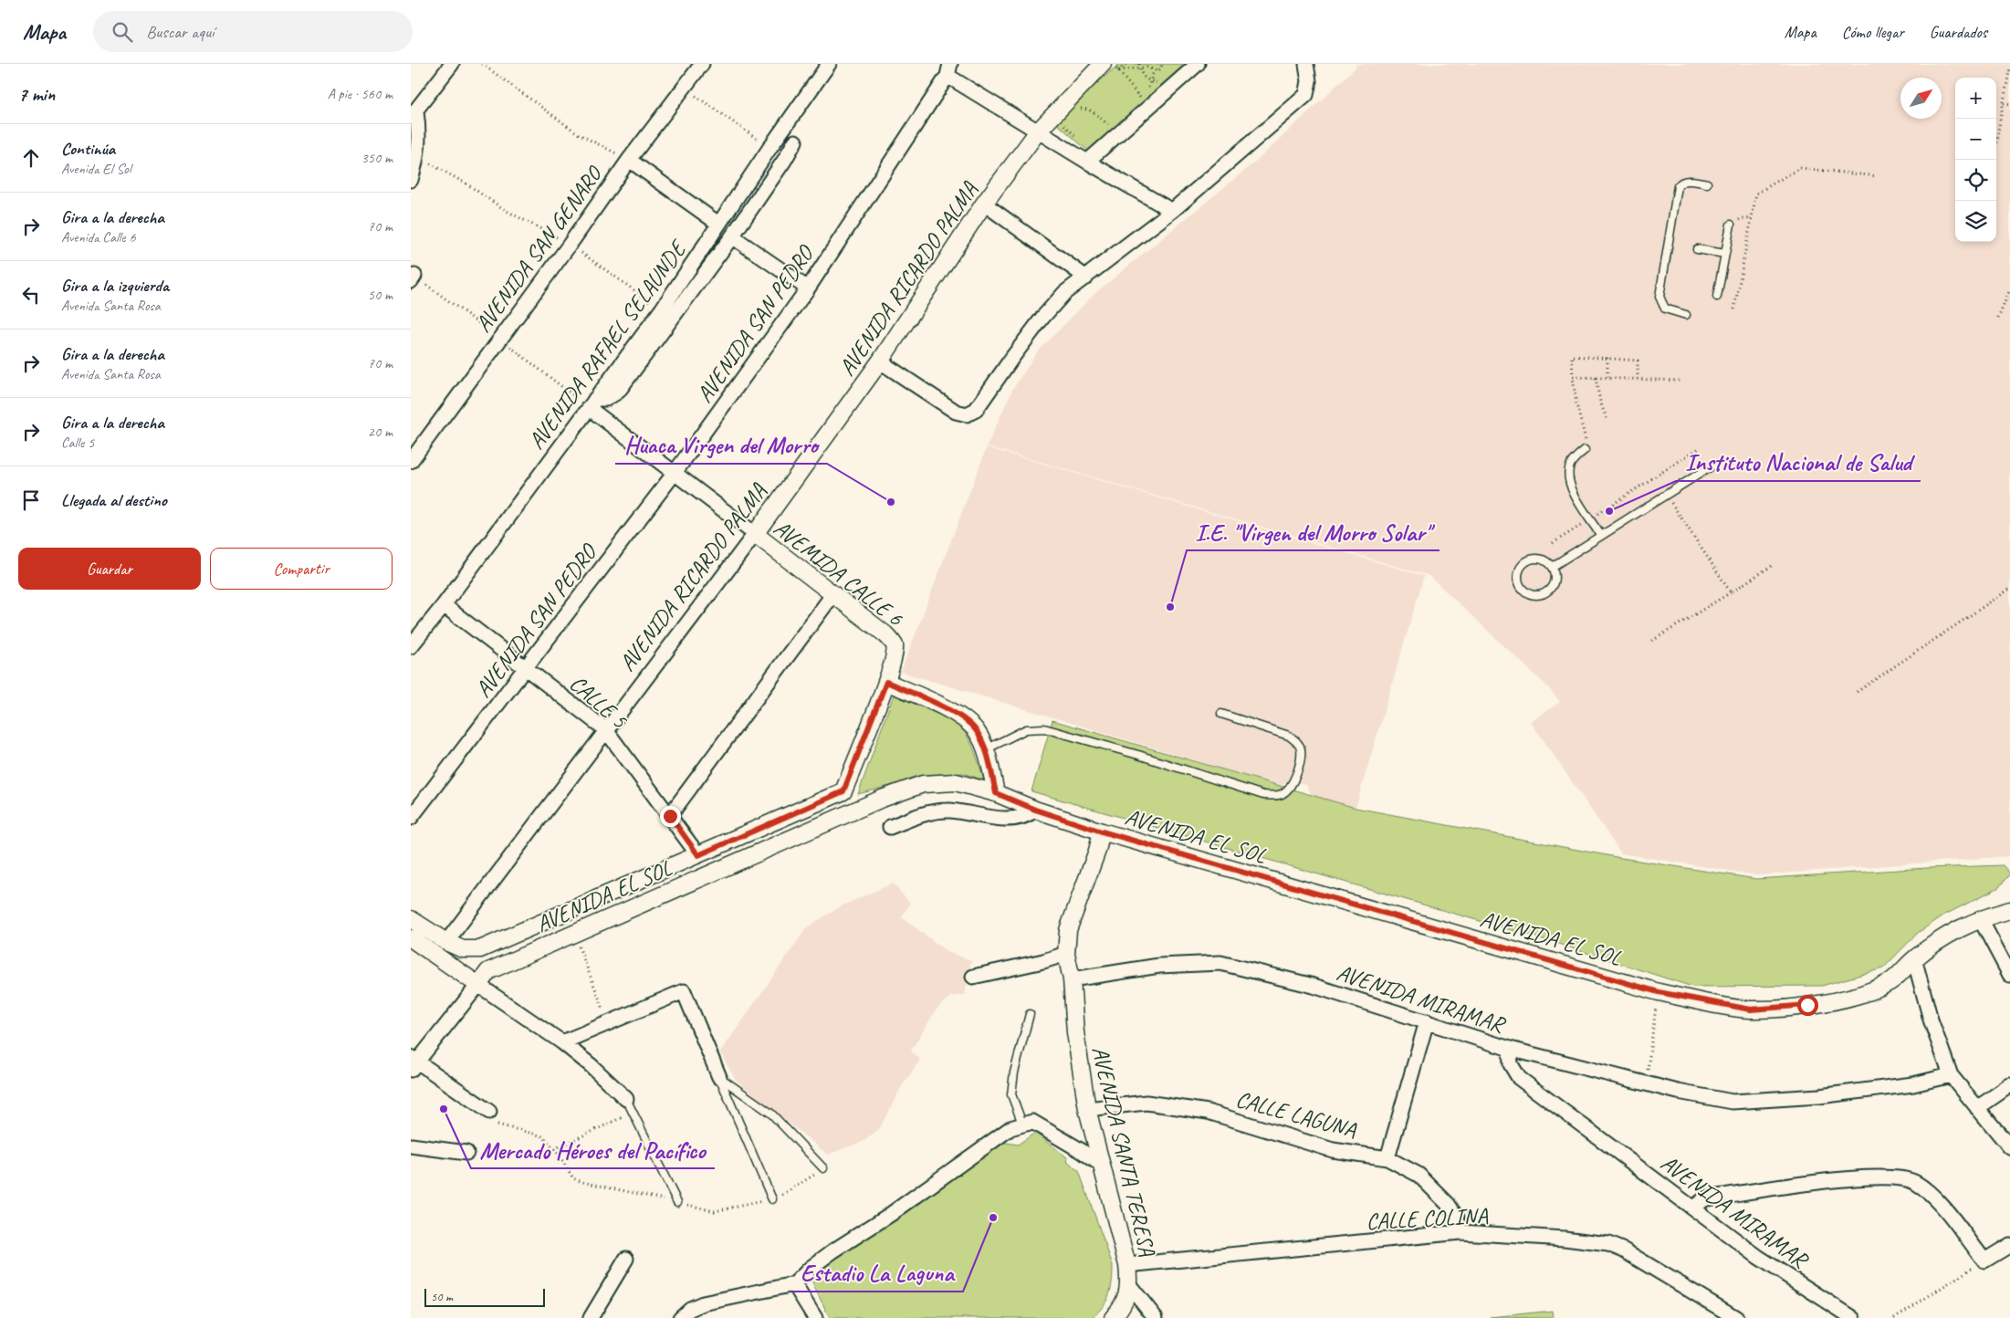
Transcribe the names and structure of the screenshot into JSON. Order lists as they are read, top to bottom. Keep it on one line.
{"streets":{"street":["AVENIDA SAN GENARO","AVENIDA RICARDO PALMA","AVENIDA SAN PEDRO","AVENIDA RAFAEL SELAUNDE","AVEMIDA CALLE 6","CALLE 5","AVENIDA EL SOL","AVENIDA MIRAMAR","CALLE LAGUNA","AVENIDA SANTA TERESA","CALLE COLINA"]},"crossings":[["AVENIDA RICARDO PALMA","AVEMIDA CALLE 6"],["AVENIDA RICARDO PALMA","CALLE 5"],["AVENIDA SAN PEDRO","CALLE 5"],["AVENIDA RAFAEL SELAUNDE","CALLE 5"],["AVENIDA EL SOL","AVENIDA SANTA TERESA"],["AVENIDA MIRAMAR","AVENIDA SANTA TERESA"],["CALLE LAGUNA","AVENIDA SANTA TERESA"],["CALLE LAGUNA","CALLE COLINA"],["AVENIDA SANTA TERESA","CALLE COLINA"]],"places":["Huaca Virgen del Morro","Instituto Nacional de Salud","I.E. \"Virgen del Morro Solar\"","Mercado Héroes del Pacífico","Estadio La Laguna"],"scale_bar":"50 m","north":"top right","page":{"header":"Mapa","search":"Buscar aquí","nav":["Mapa","Cómo llegar","Guardados"],"heading":["7 min","A pie · 560 m"],"map_buttons":["+","−"],"list":[["Continúa","Avenida El Sol","350 m"],["Gira a la derecha","Avenida Calle 6","70 m"],["Gira a la izquierda","Avenida Santa Rosa","50 m"],["Gira a la derecha","Avenida Santa Rosa","70 m"],["Gira a la derecha","Calle 5","20 m"],"Llegada al destino"],"buttons":["Guardar","Compartir"],"scale":"50 m"}}
